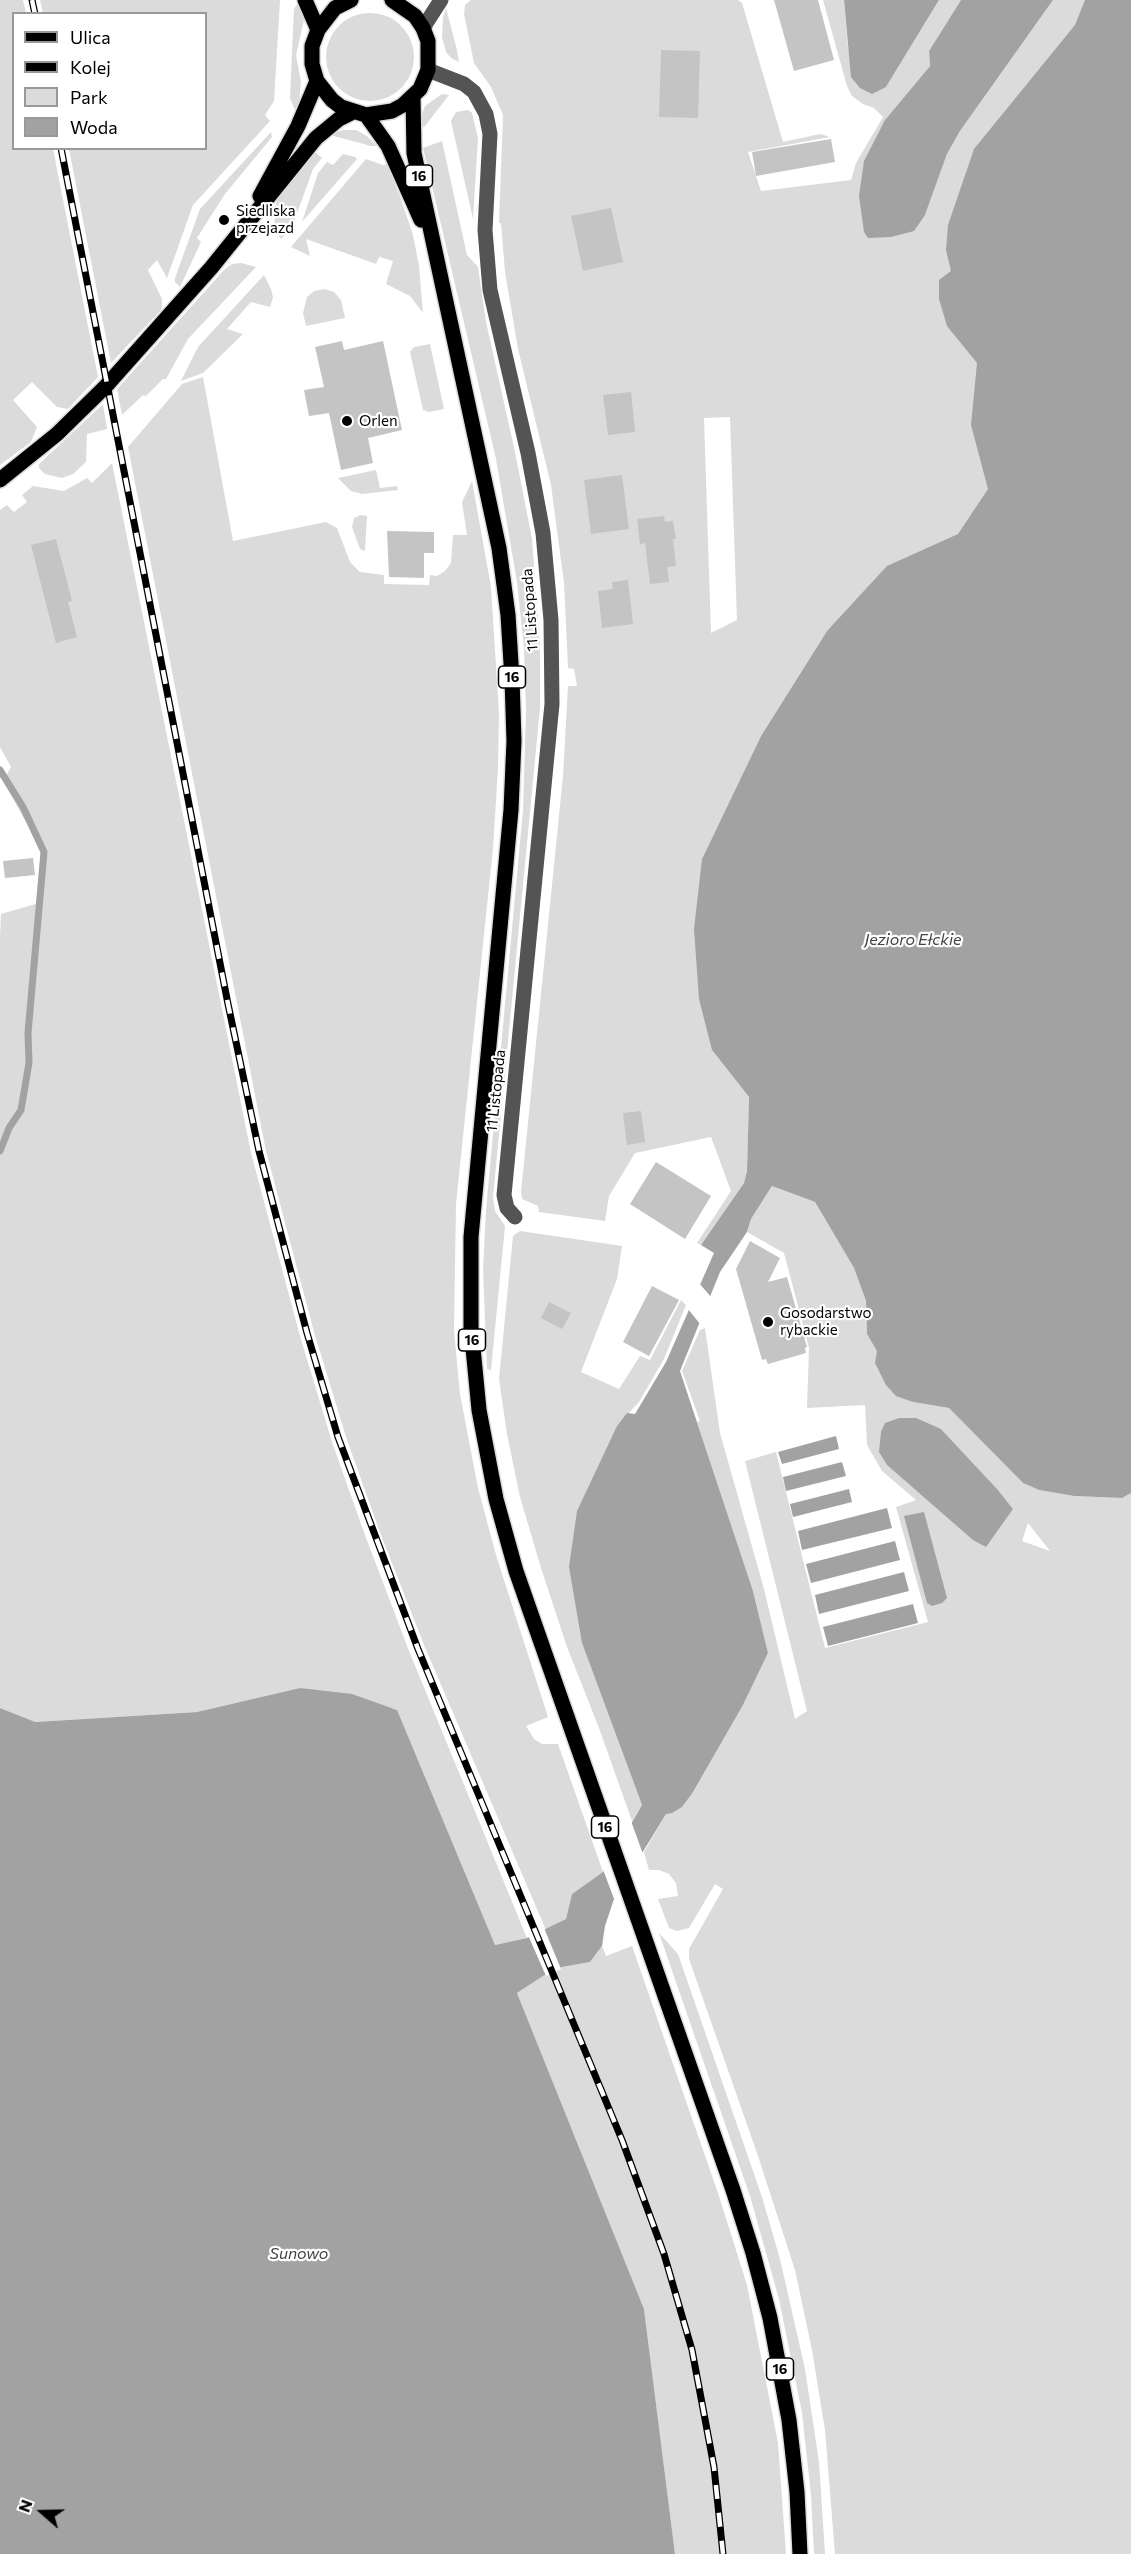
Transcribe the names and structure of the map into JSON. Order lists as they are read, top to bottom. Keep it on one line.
{"streets":{"main road":["16"],"street":["11 Listopada"]},"crossings":[["16","11 Listopada"]],"water":["Jezioro Ełckie","Sunowo"],"places":["Siedliska przejazd","Orlen","Gosodarstwo rybackie"],"legend":["Ulica","Kolej","Park","Woda"],"north":"left"}
